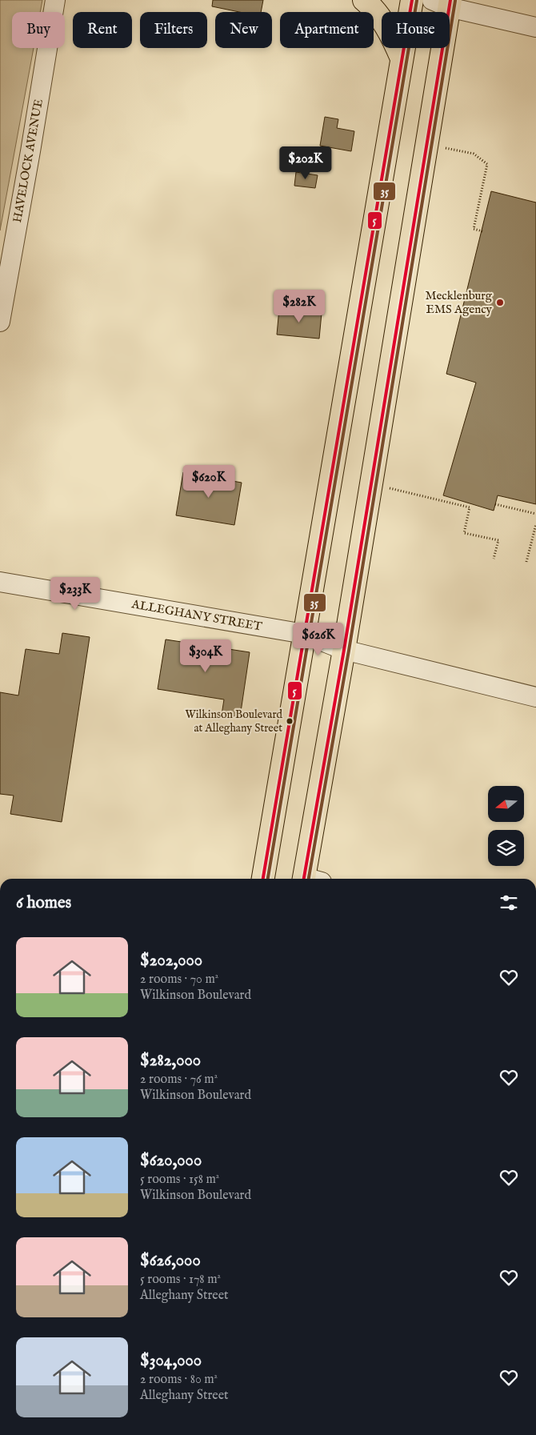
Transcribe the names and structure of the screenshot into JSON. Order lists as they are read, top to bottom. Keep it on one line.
{"streets":{"street":["HAVELOCK AVENUE","ALLEGHANY STREET"]},"places":["Mecklenburg EMS Agency","Wilkinson Boulevard at Alleghany Street"],"lines":["transit line 5","transit line 35"],"north":"left","page":{"chip":["Buy","Rent","Filters","New","Apartment","House"],"price":["$202K","$282K","$620K","$233K","$626K","$304K"],"heading":"6 homes","list":[{"name":"$202,000","note":"2 rooms · 70 m² · Wilkinson Boulevard"},{"name":"$282,000","note":"2 rooms · 76 m² · Wilkinson Boulevard"},{"name":"$620,000","note":"5 rooms · 158 m² · Wilkinson Boulevard"},{"name":"$626,000","note":"5 rooms · 178 m² · Alleghany Street"},{"name":"$304,000","note":"2 rooms · 80 m² · Alleghany Street"}]}}
